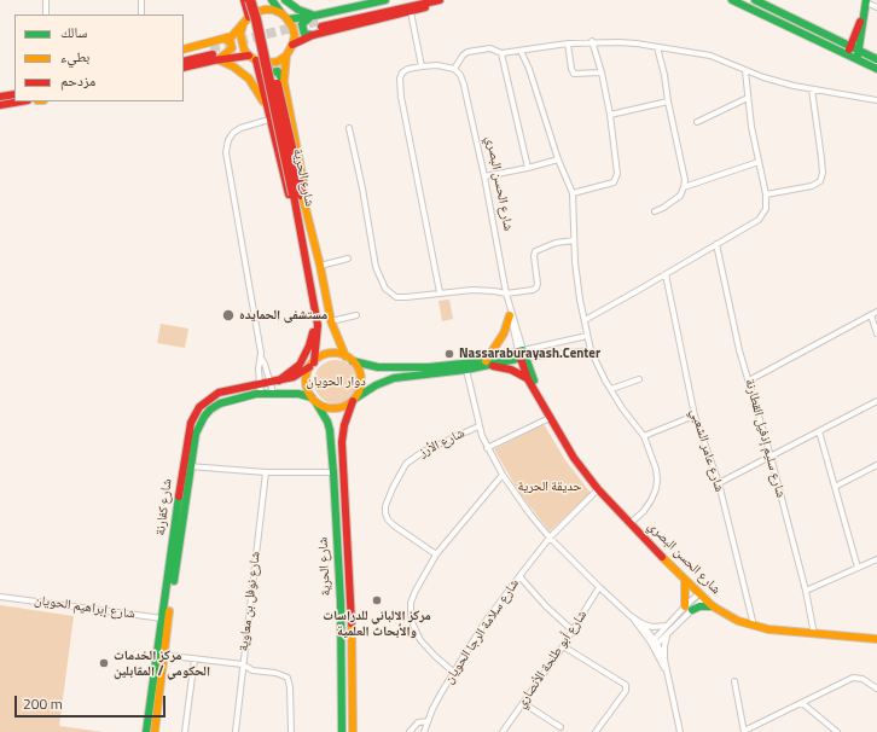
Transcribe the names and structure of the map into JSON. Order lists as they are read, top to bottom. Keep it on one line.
{"streets":{"main road":["شارع الحرية","شارع الحسن البصري","شارع كفارنة"],"street":["شارع سليم إذفيل القطارنة","شارع الأرز","شارع عامر الشعبي","شارع نوفل بن معاوية","شارع إبراهيم الحويان","شارع سلامة الرجا الحويان","شارع أبو طلحة الأنصاري"]},"crossings":[["شارع الحرية","شارع كفارنة"],["شارع الحسن البصري","شارع سليم إذفيل القطارنة"],["شارع الحسن البصري","شارع عامر الشعبي"],["شارع الحسن البصري","شارع سلامة الرجا الحويان"],["شارع كفارنة","شارع إبراهيم الحويان"]],"parks":["دوار الحويان","حديقة الحرية"],"places":["مستشفى الحمايده","Nassaraburayash.Center","مركز الالباني للدراسات والأبحاث العلمية","مركز الخدمات الحكومي / المقابلين"],"legend":["سالك","بطيء","مزدحم"],"scale_bar":"200 m"}
